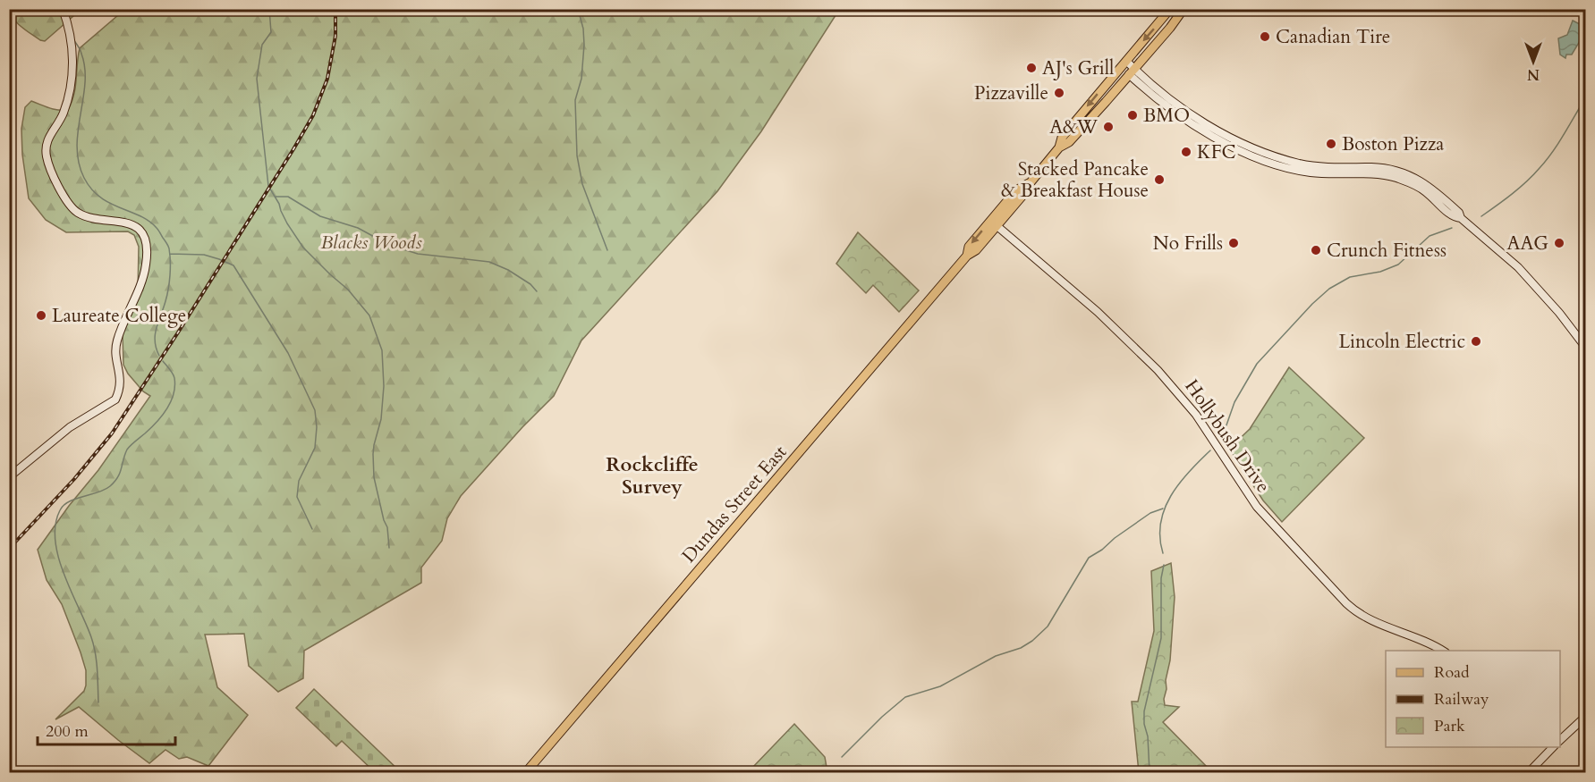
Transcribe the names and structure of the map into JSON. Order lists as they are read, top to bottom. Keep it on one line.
{"streets":{"main road":["Dundas Street East"],"street":["Hollybush Drive"]},"crossings":[["Hollybush Drive","Dundas Street East"]],"districts":["Rockcliffe Survey"],"parks":["Blacks Woods"],"places":["Canadian Tire","AJ's Grill","Pizzaville","BMO","A&W","Boston Pizza","KFC","Stacked Pancake & Breakfast House","No Frills","AAG","Crunch Fitness","Laureate College","Lincoln Electric"],"legend":["Road","Railway","Park"],"scale_bar":"200 m","north":"bottom"}
